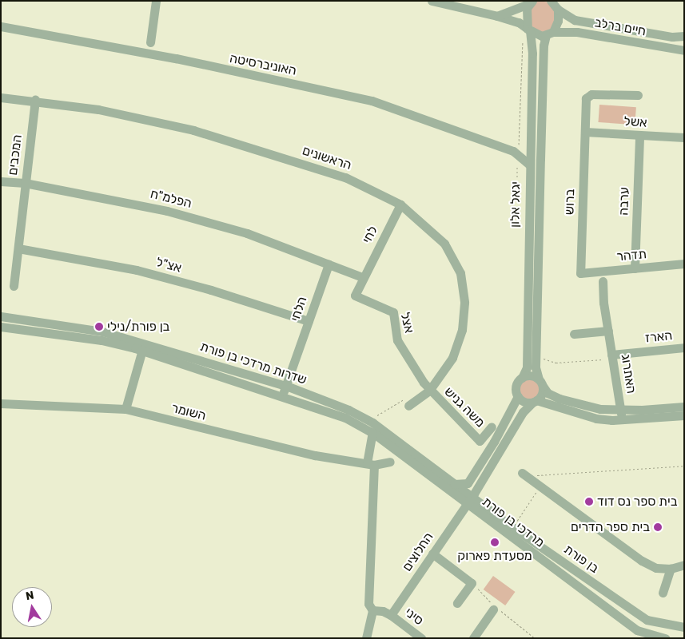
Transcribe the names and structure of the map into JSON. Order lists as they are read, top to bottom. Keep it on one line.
{"streets":{"street":["חיים ברלב","האוניברסיטה","אשל","המכבים","הראשונים","הפלמ\"ח","ערבה","ברוש","יגאל אלון","לחי","תדהר","אצ\"ל","הלחי","אצל","הארז","שדרות מרדכי בן פורת","האתרוג","משה גניש","השומר","מרדכי בן פורת","החלוצים","בן פורת","סיני"]},"crossings":[["חיים ברלב","יגאל אלון"],["האוניברסיטה","יגאל אלון"],["אשל","ערבה"],["אשל","ברוש"],["המכבים","הראשונים"],["המכבים","הפלמ\"ח"],["המכבים","אצ\"ל"],["הראשונים","לחי"],["הראשונים","אצל"],["הראשונים","משה גניש"],["הפלמ\"ח","הלחי"],["ערבה","תדהר"],["ברוש","תדהר"],["לחי","אצל"],["אצ\"ל","הלחי"],["הלחי","שדרות מרדכי בן פורת"],["אצל","משה גניש"],["הארז","האתרוג"],["שדרות מרדכי בן פורת","מרדכי בן פורת"],["שדרות מרדכי בן פורת","החלוצים"],["שדרות מרדכי בן פורת","בן פורת"],["מרדכי בן פורת","החלוצים"],["מרדכי בן פורת","בן פורת"],["החלוצים","בן פורת"],["החלוצים","סיני"]],"places":["בן פורת/נילי","בית ספר נס דוד","בית ספר הדרים","מסעדת פארוק"],"north":"top"}
